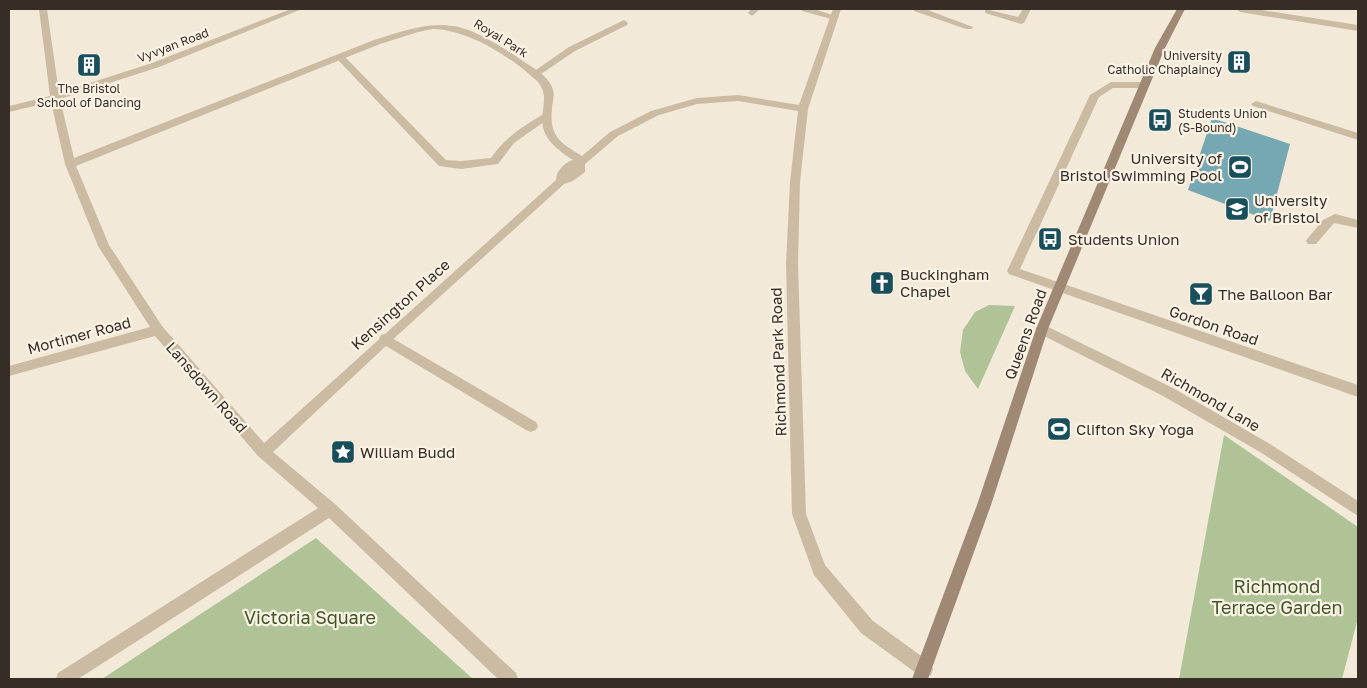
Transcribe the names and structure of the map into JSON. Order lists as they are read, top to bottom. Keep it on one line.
{"streets":{"main road":["Queens Road"],"street":["Royal Park","Vyvyan Road","Kensington Place","Gordon Road","Mortimer Road","Richmond Park Road","Lansdown Road","Richmond Lane"]},"crossings":[["Royal Park","Kensington Place"],["Royal Park","Lansdown Road"],["Vyvyan Road","Lansdown Road"],["Kensington Place","Lansdown Road"],["Gordon Road","Queens Road"],["Queens Road","Richmond Park Road"],["Queens Road","Richmond Lane"],["Mortimer Road","Lansdown Road"]],"parks":["Richmond Terrace Garden","Victoria Square"],"places":{"building":["University Catholic Chaplaincy","The Bristol School of Dancing"],"bus stop":["Students Union (S-Bound)","Students Union"],"sports":["University of Bristol Swimming Pool","Clifton Sky Yoga"],"school or university":["University of Bristol"],"church":["Buckingham Chapel"],"bar":["The Balloon Bar"],"place":["William Budd"]}}
